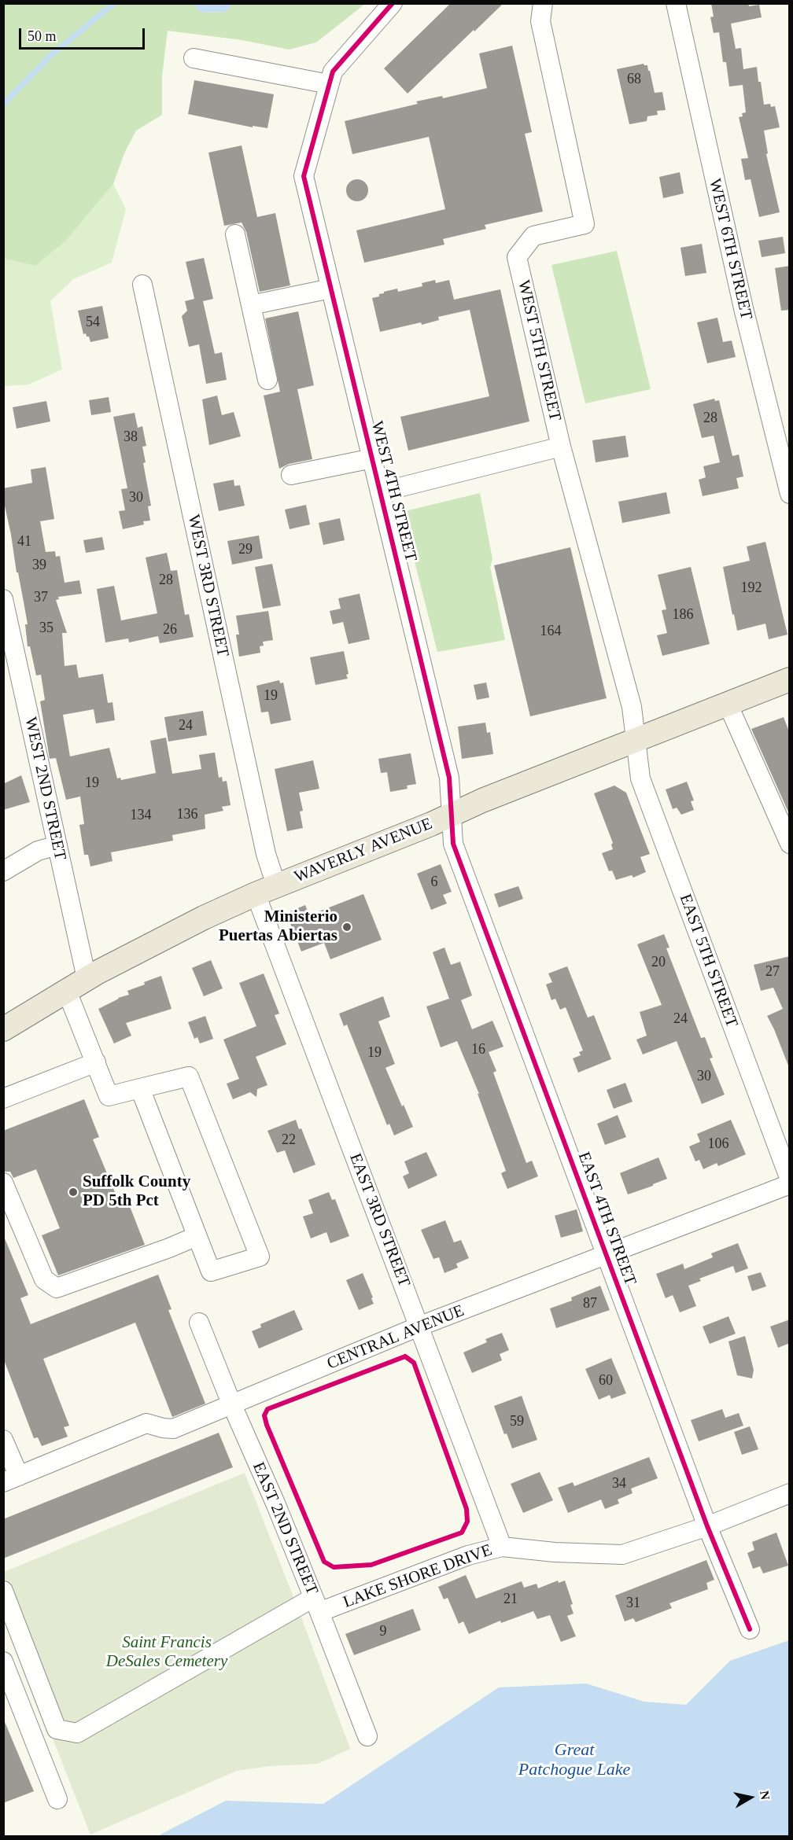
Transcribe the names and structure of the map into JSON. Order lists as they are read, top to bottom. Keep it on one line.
{"streets":{"main road":["WAVERLY AVENUE"],"street":["WEST 6TH STREET","WEST 5TH STREET","WEST 4TH STREET","WEST 3RD STREET","WEST 2ND STREET","EAST 5TH STREET","EAST 4TH STREET","EAST 3RD STREET","CENTRAL AVENUE","EAST 2ND STREET","LAKE SHORE DRIVE"]},"crossings":[["WEST 5TH STREET","WAVERLY AVENUE"],["WEST 5TH STREET","EAST 5TH STREET"],["WEST 4TH STREET","WAVERLY AVENUE"],["WEST 4TH STREET","EAST 4TH STREET"],["WEST 3RD STREET","WAVERLY AVENUE"],["WEST 3RD STREET","EAST 3RD STREET"],["WEST 2ND STREET","WAVERLY AVENUE"],["WAVERLY AVENUE","EAST 5TH STREET"],["WAVERLY AVENUE","EAST 4TH STREET"],["WAVERLY AVENUE","EAST 3RD STREET"],["EAST 4TH STREET","CENTRAL AVENUE"],["EAST 4TH STREET","LAKE SHORE DRIVE"],["EAST 3RD STREET","CENTRAL AVENUE"],["EAST 3RD STREET","LAKE SHORE DRIVE"],["CENTRAL AVENUE","EAST 2ND STREET"],["EAST 2ND STREET","LAKE SHORE DRIVE"]],"water":["Great Patchogue Lake"],"parks":["Saint Francis DeSales Cemetery"],"places":["Ministerio Puertas Abiertas","Suffolk County PD 5th Pct"],"house_numbers":["68","54","28","38","30","41","29","39","28","192","37","186","35","26","164","19","24","19","136","134","6","20","27","24","16","19","30","22","106","87","60","59","34","21","31","9"],"scale_bar":"50 m","north":"right"}
